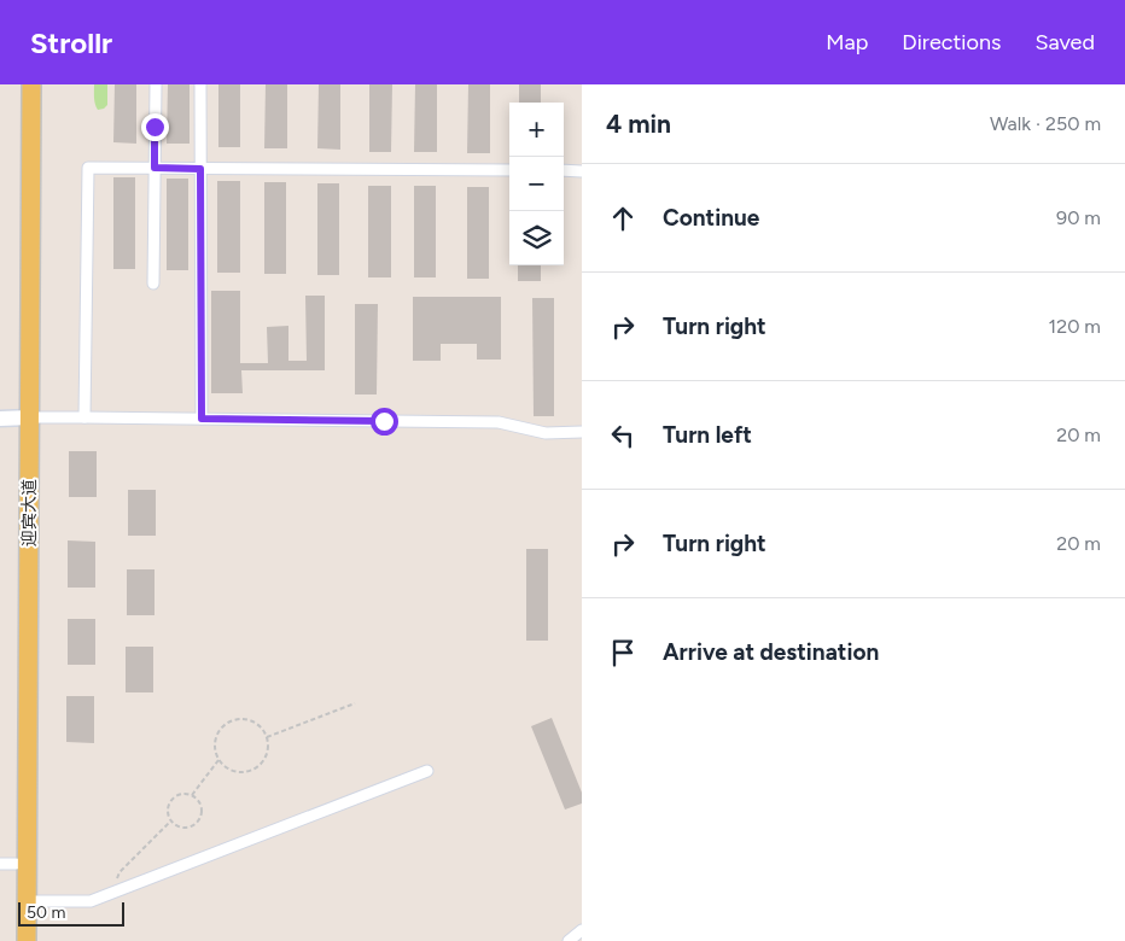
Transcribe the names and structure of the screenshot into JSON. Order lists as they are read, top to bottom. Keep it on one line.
{"streets":{"main road":["迎宾大道"]},"scale_bar":"50 m","page":{"header":"Strollr","nav":["Map","Directions","Saved"],"heading":["4 min","Walk · 250 m"],"map_buttons":["+","−"],"list":[["Continue","90 m"],["Turn right","120 m"],["Turn left","20 m"],["Turn right","20 m"],"Arrive at destination"],"scale":"50 m"}}
